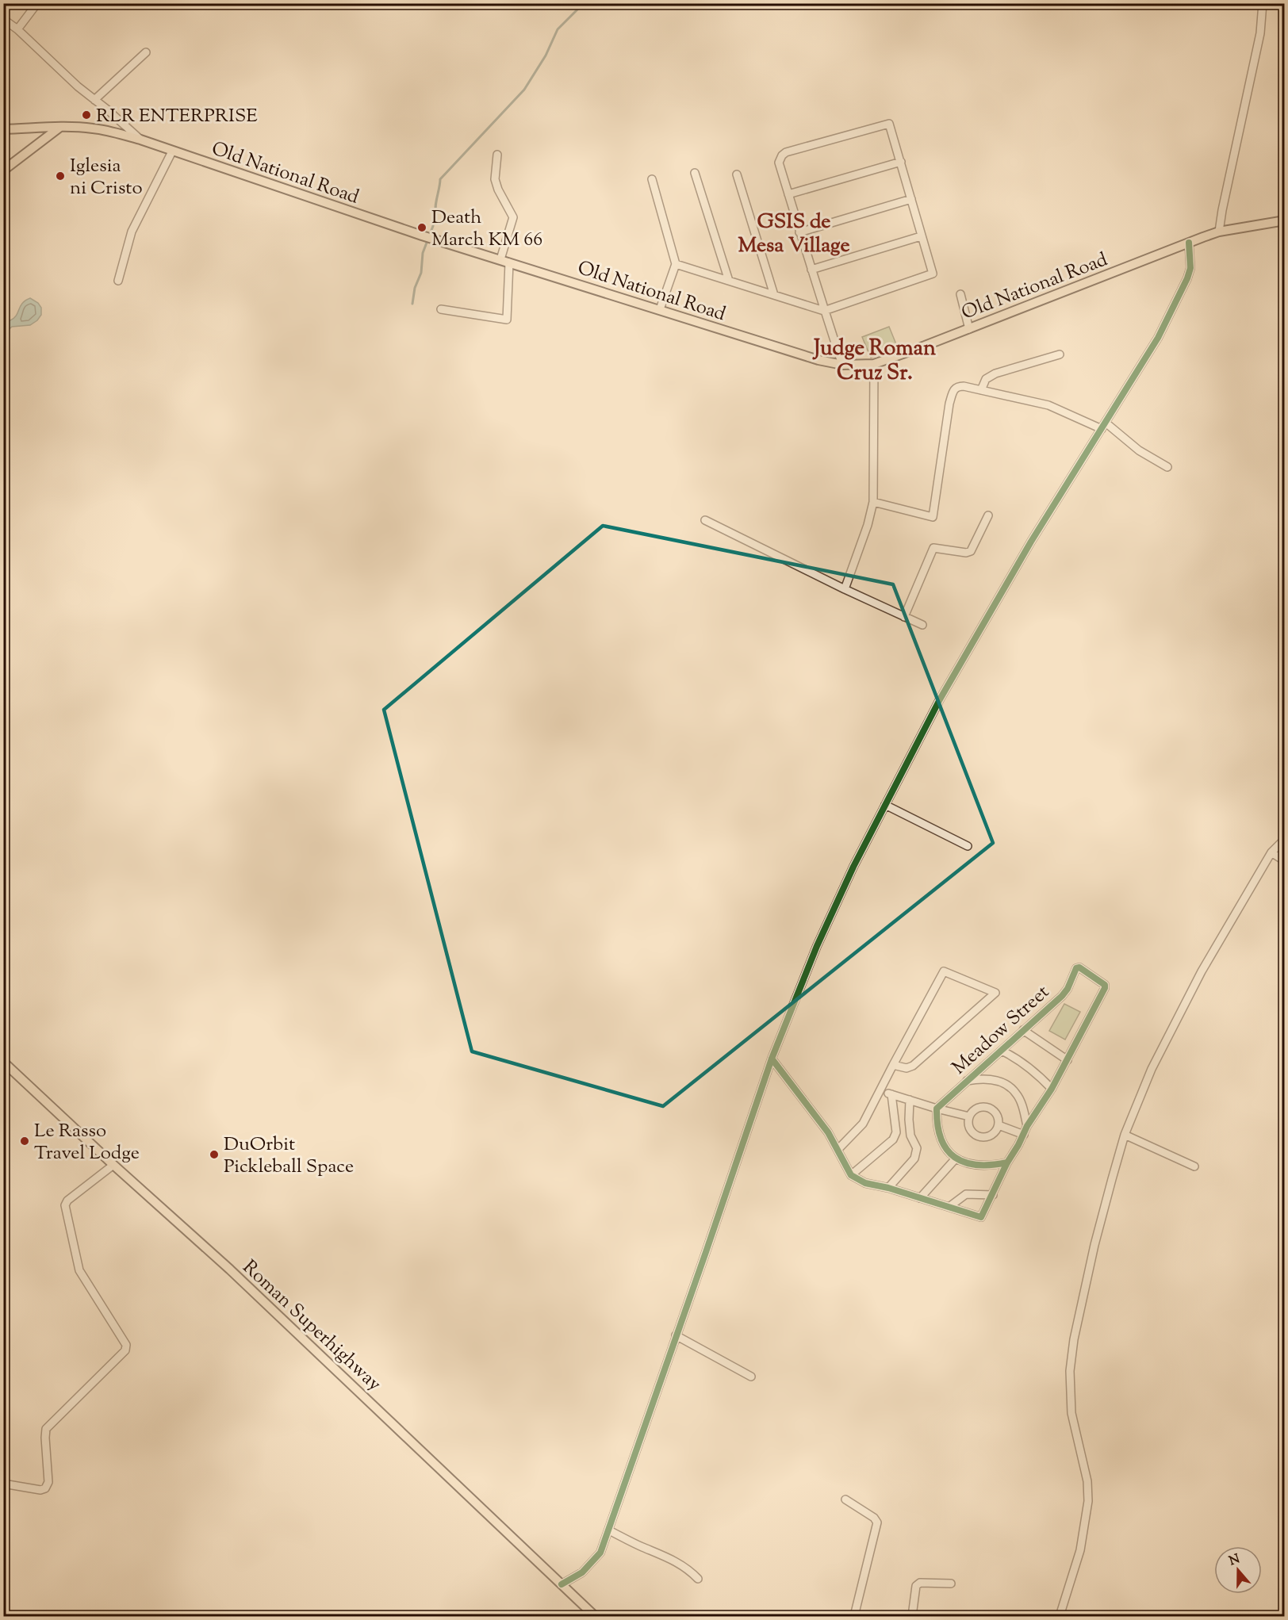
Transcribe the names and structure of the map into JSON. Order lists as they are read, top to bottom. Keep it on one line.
{"streets":{"main road":["Old National Road","Roman Superhighway"],"street":["Meadow Street"]},"districts":["GSIS de Mesa Village","Judge Roman Cruz Sr."],"places":["RLR ENTERPRISE","Iglesia ni Cristo","Death March KM 66","Le Rasso Travel Lodge","DuOrbit Pickleball Space"],"north":"top"}
